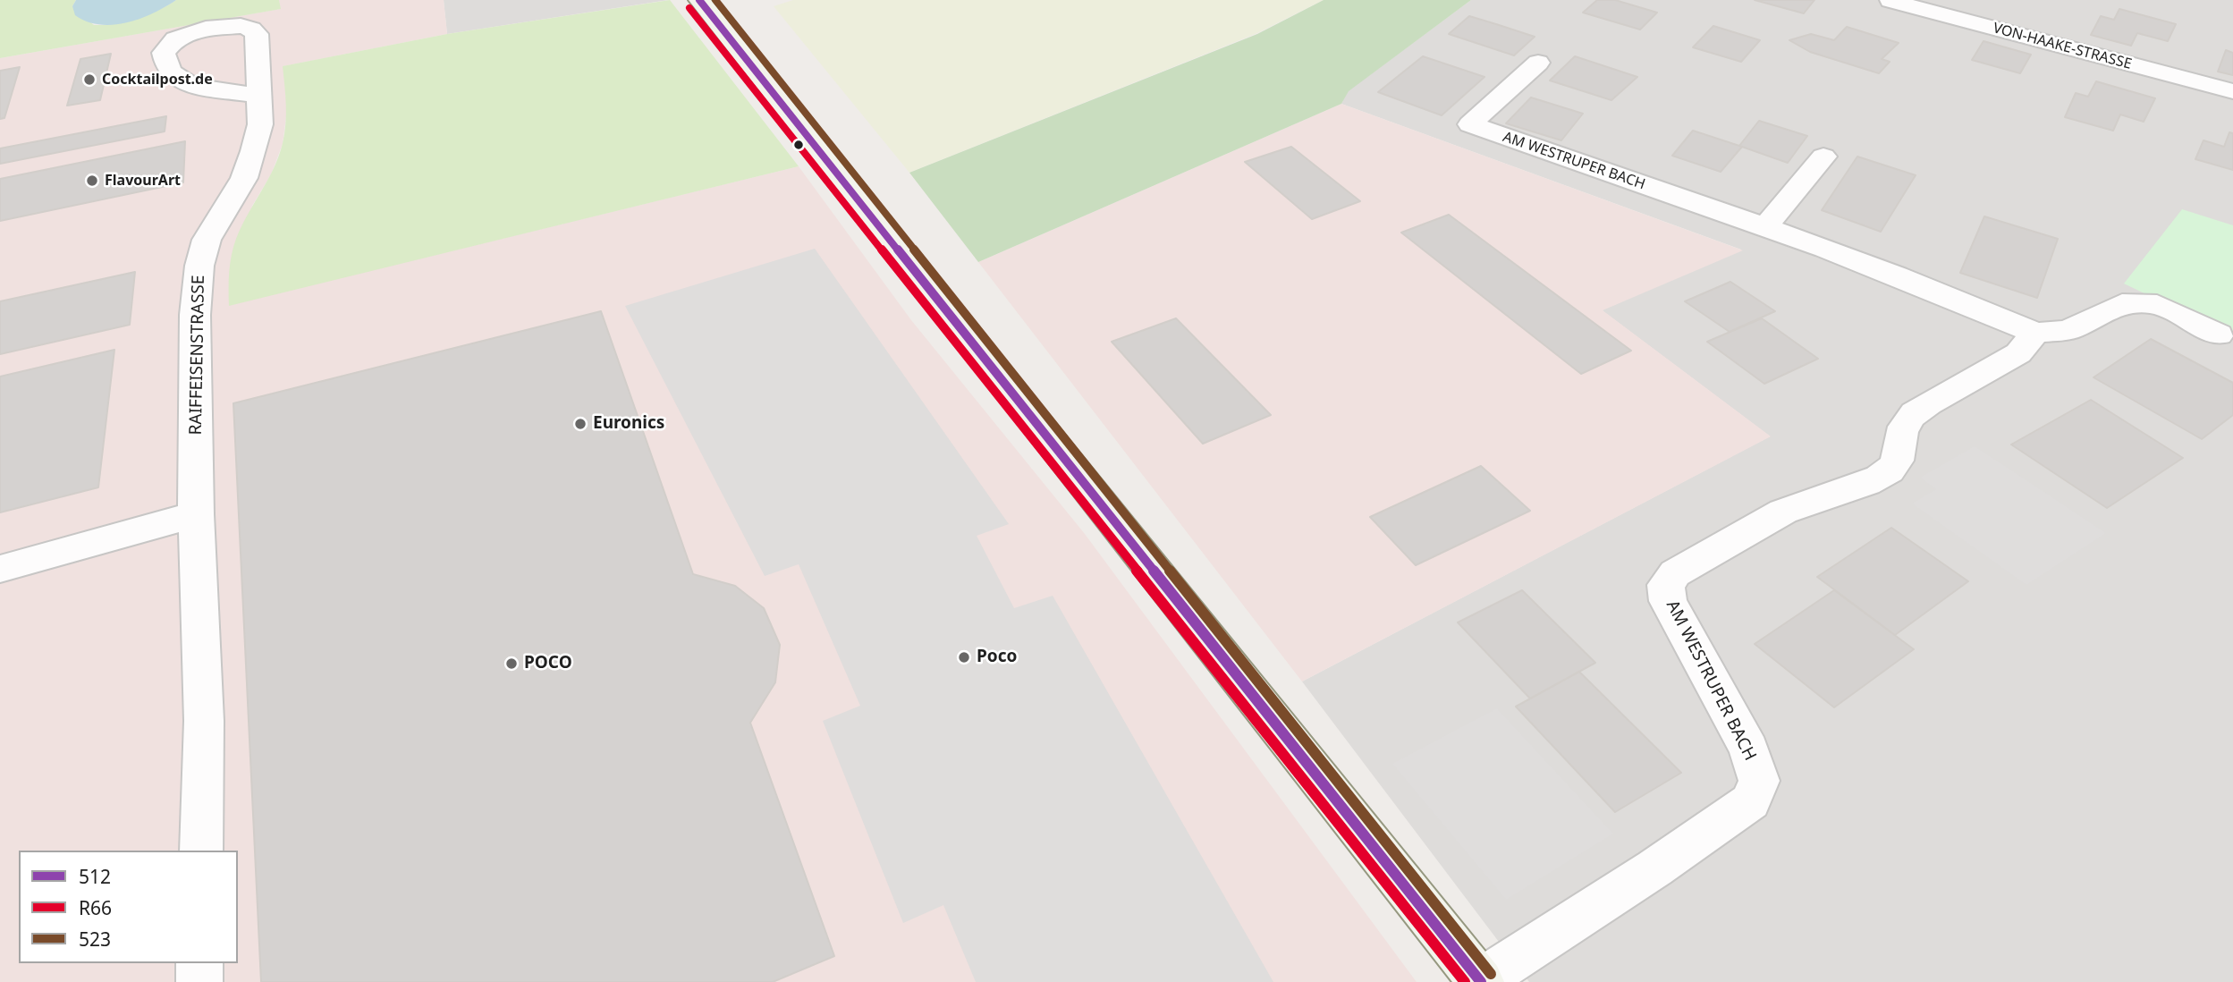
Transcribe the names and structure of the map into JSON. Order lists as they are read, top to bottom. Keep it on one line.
{"streets":{"street":["VON-HAAKE-STRASSE","AM WESTRUPER BACH","RAIFFEISENSTRASSE"]},"places":["Cocktailpost.de","FlavourArt","Euronics","Poco","POCO"],"lines":["transit line 512","transit line 523","transit line R66"],"legend":["512","R66","523"]}
